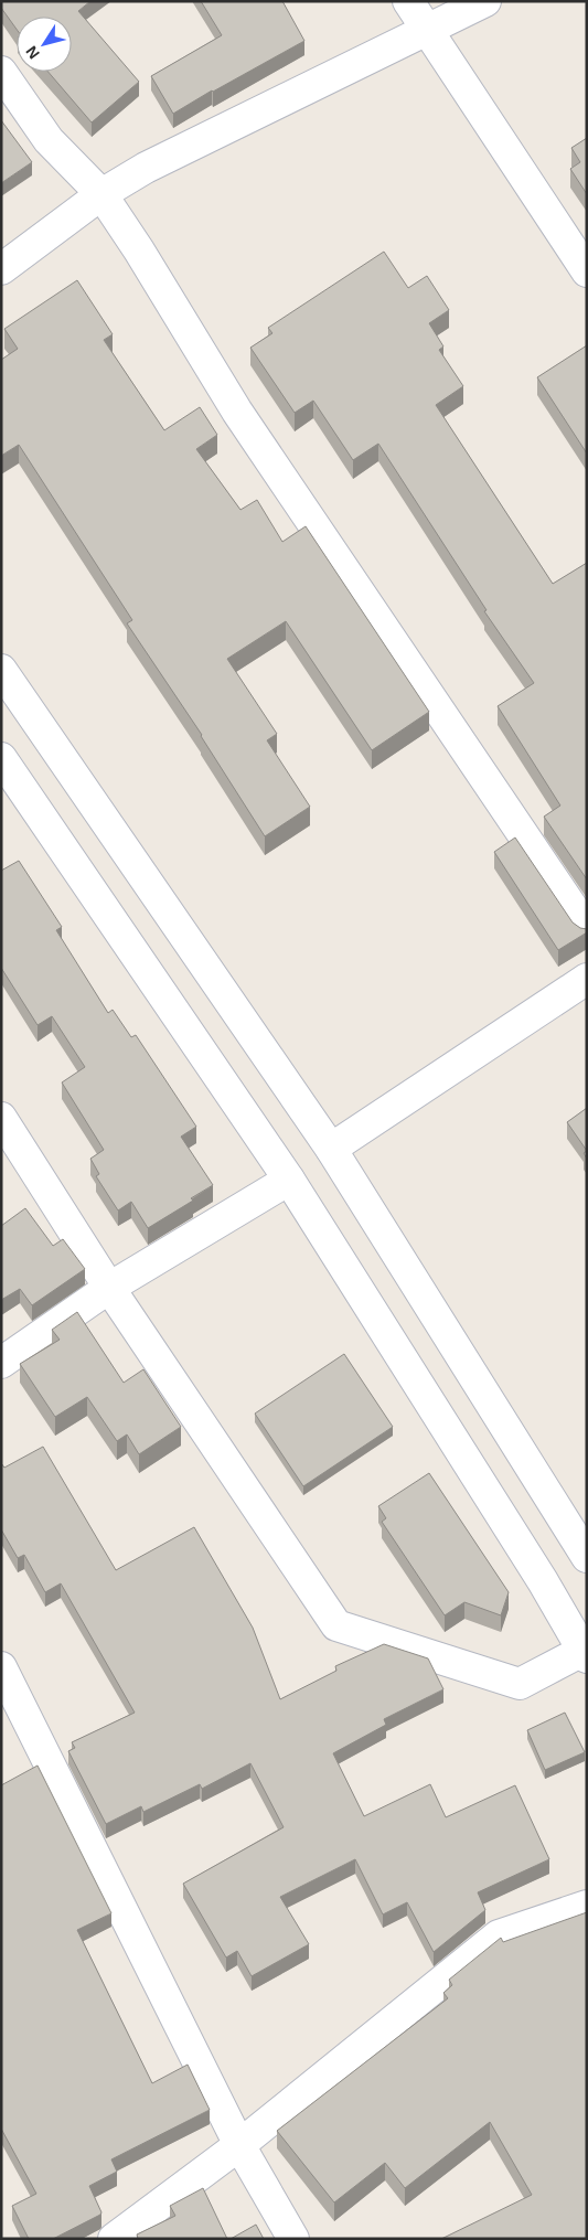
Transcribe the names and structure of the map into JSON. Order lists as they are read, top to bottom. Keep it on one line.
{"north":"bottom left"}
